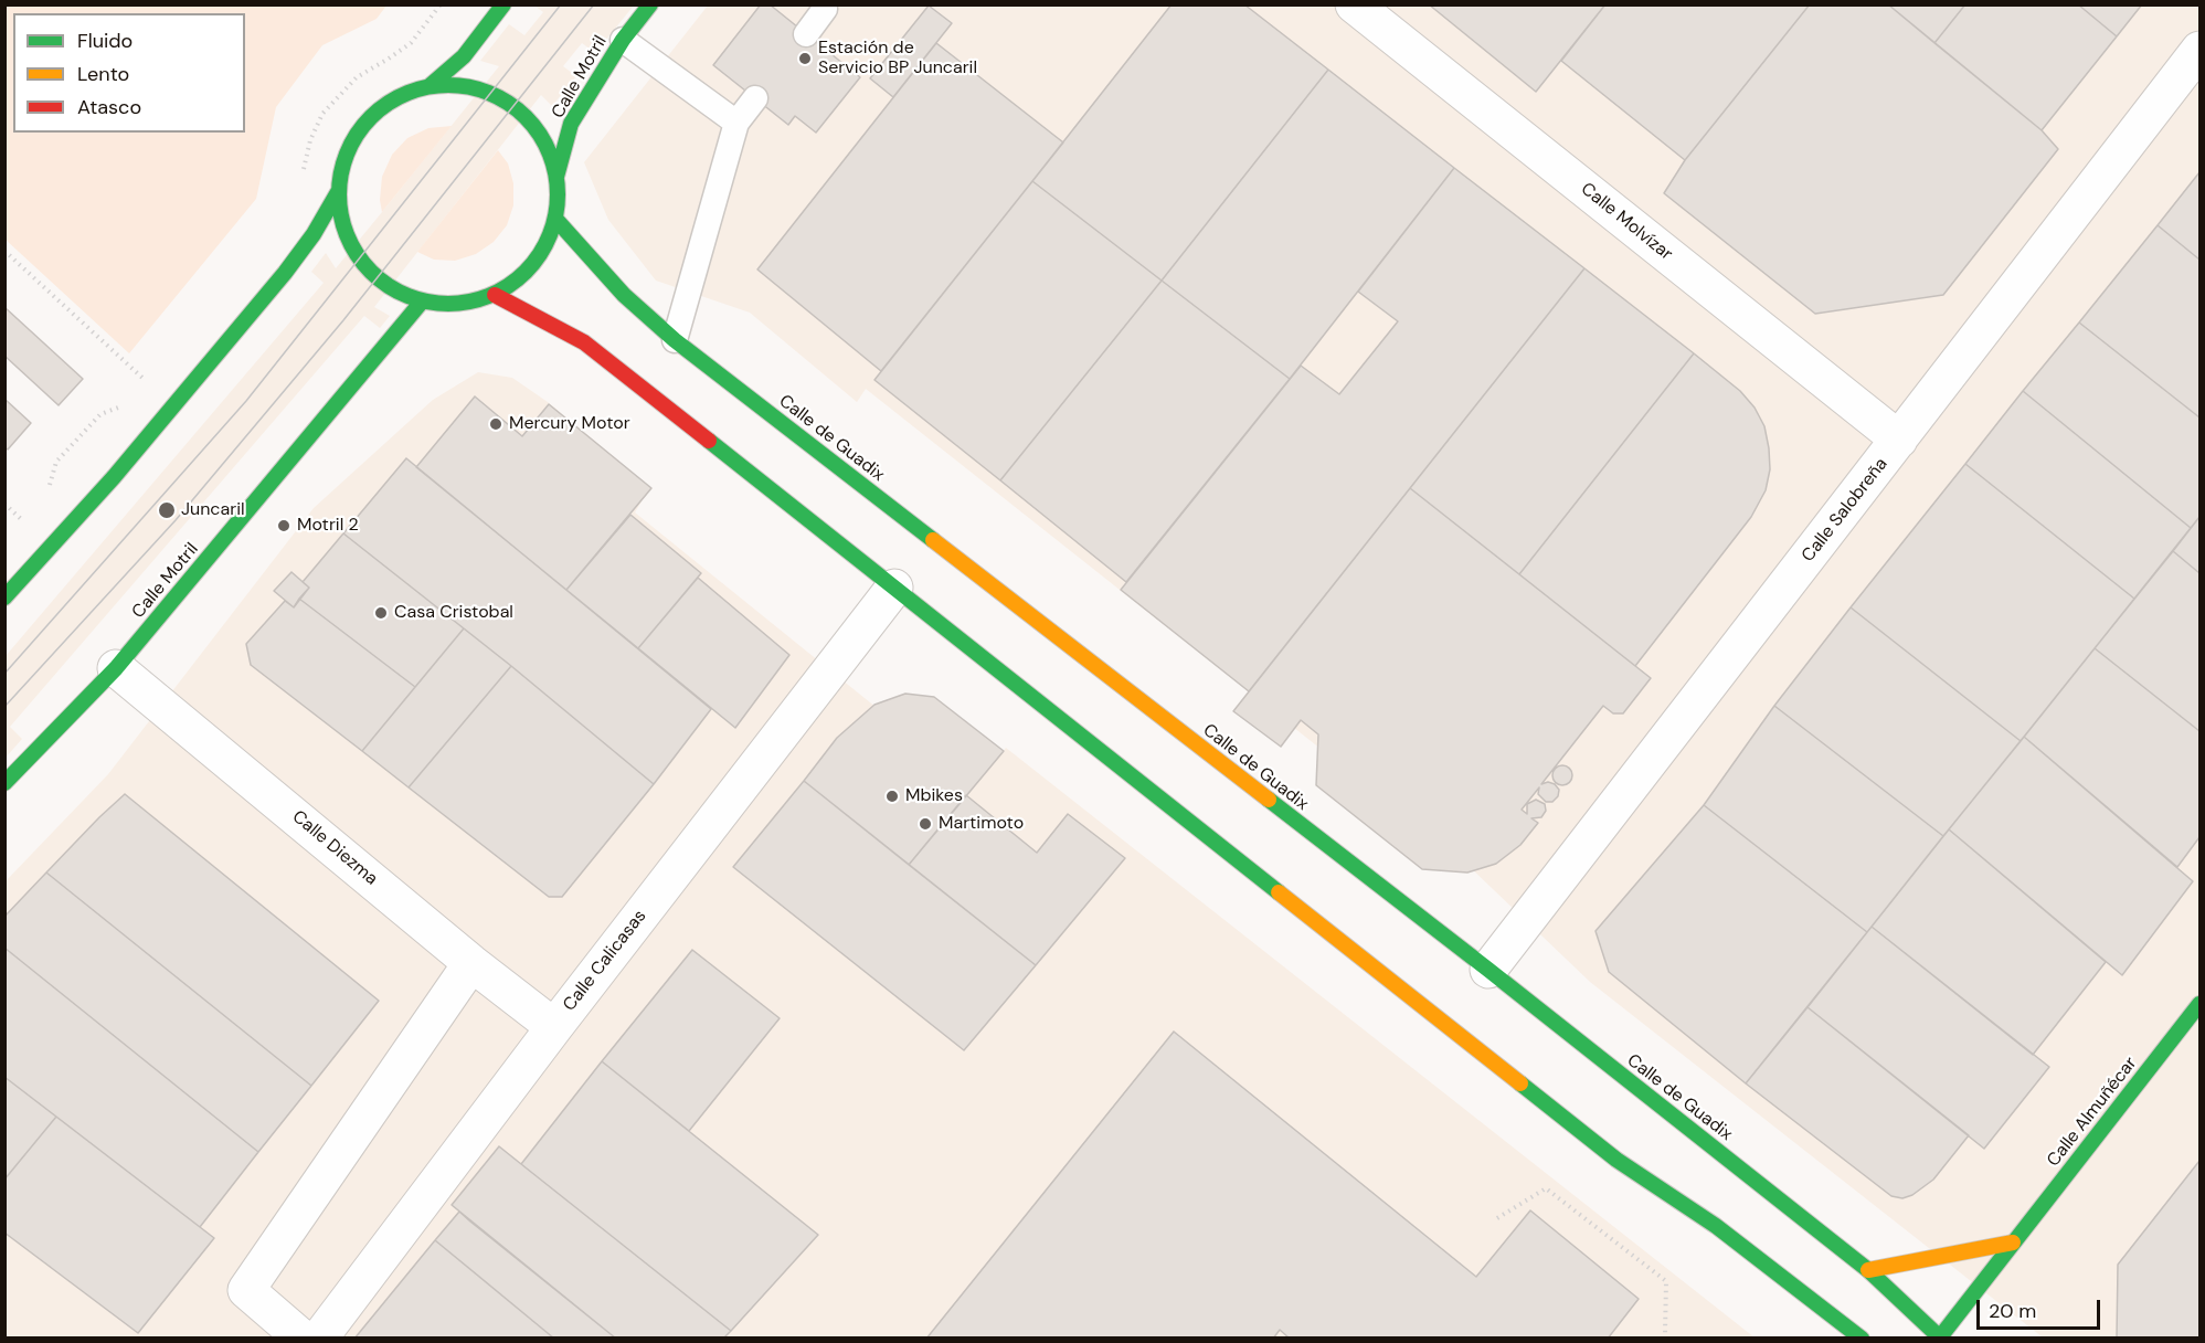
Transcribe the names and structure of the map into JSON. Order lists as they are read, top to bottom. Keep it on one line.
{"streets":{"street":["Calle Motril","Calle Molvízar","Calle de Guadix","Calle Salobreña","Calle Diezma","Calle Calicasas","Calle Almuñécar"]},"crossings":[["Calle Motril","Calle de Guadix"],["Calle Motril","Calle Diezma"],["Calle Molvízar","Calle Salobreña"],["Calle de Guadix","Calle Salobreña"],["Calle de Guadix","Calle Almuñécar"],["Calle Diezma","Calle Calicasas"]],"places":["Estación de Servicio BP Juncaril","Mercury Motor","Juncaril","Motril 2","Casa Cristobal","Mbikes","Martimoto"],"legend":["Fluido","Lento","Atasco"],"scale_bar":"20 m"}
